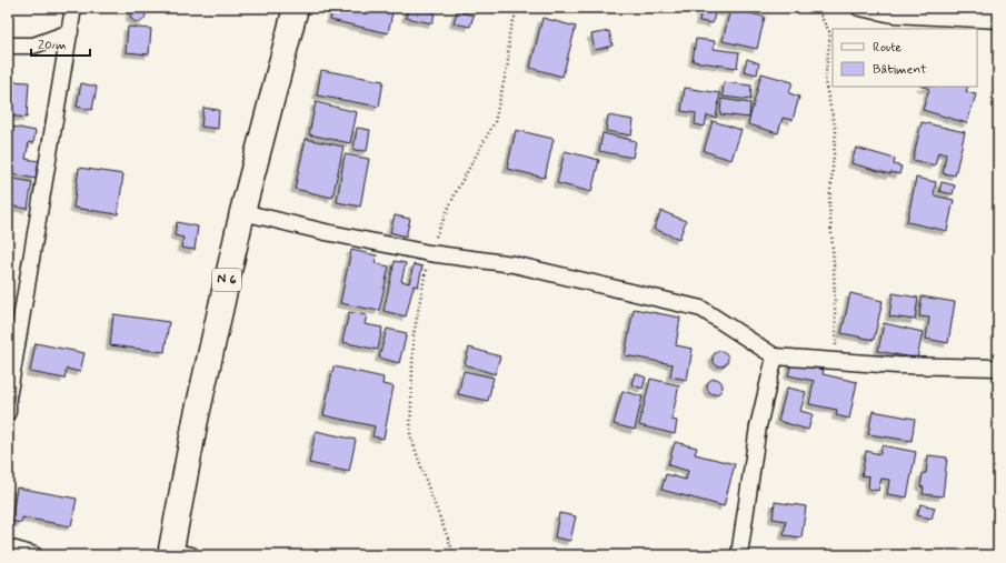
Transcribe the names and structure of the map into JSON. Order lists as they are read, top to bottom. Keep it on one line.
{"streets":{"main road":["N 6"]},"legend":["Route","Bâtiment"],"scale_bar":"20 m"}
